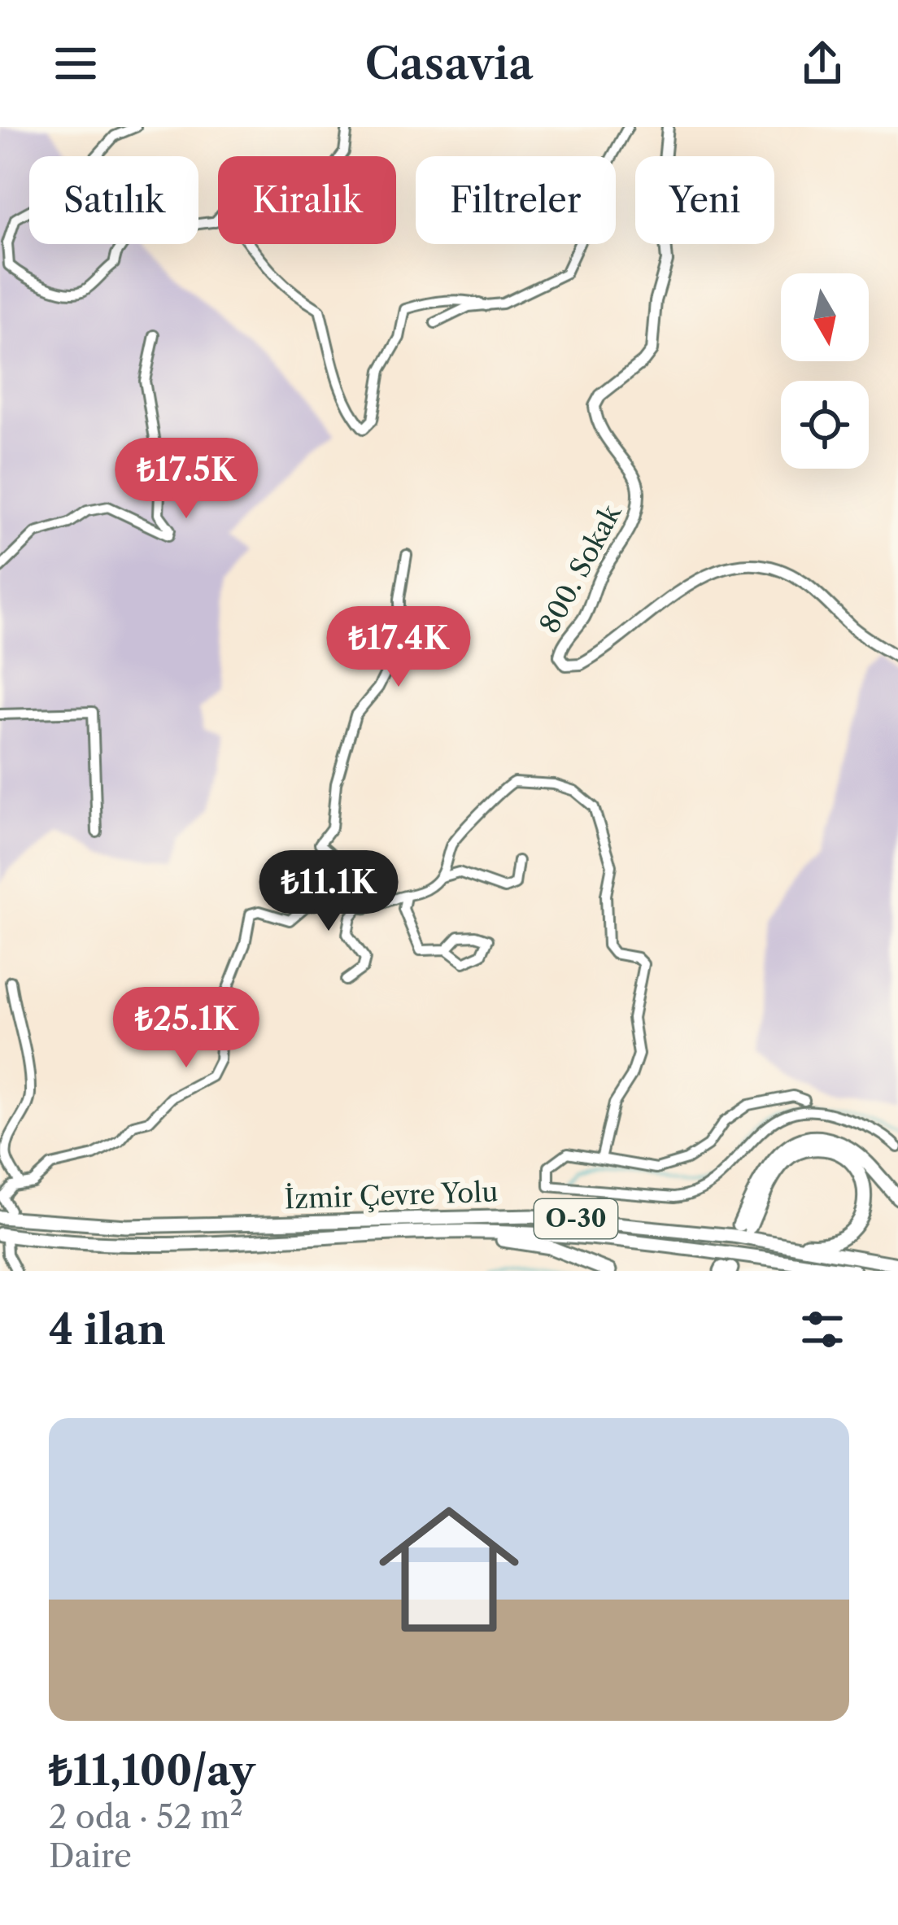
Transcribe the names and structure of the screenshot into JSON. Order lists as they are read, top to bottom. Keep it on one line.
{"streets":{"highway":["İzmir Çevre Yolu","O-30"],"main road":["800. Sokak"]},"north":"bottom","page":{"header":"Casavia","chip":["Satılık","Kiralık","Filtreler","Yeni"],"price":["₺17.5K","₺17.4K","₺11.1K","₺25.1K"],"heading":"4 ilan","list":[{"name":"₺11,100/ay","note":"2 oda · 52 m² · Daire"}]}}
